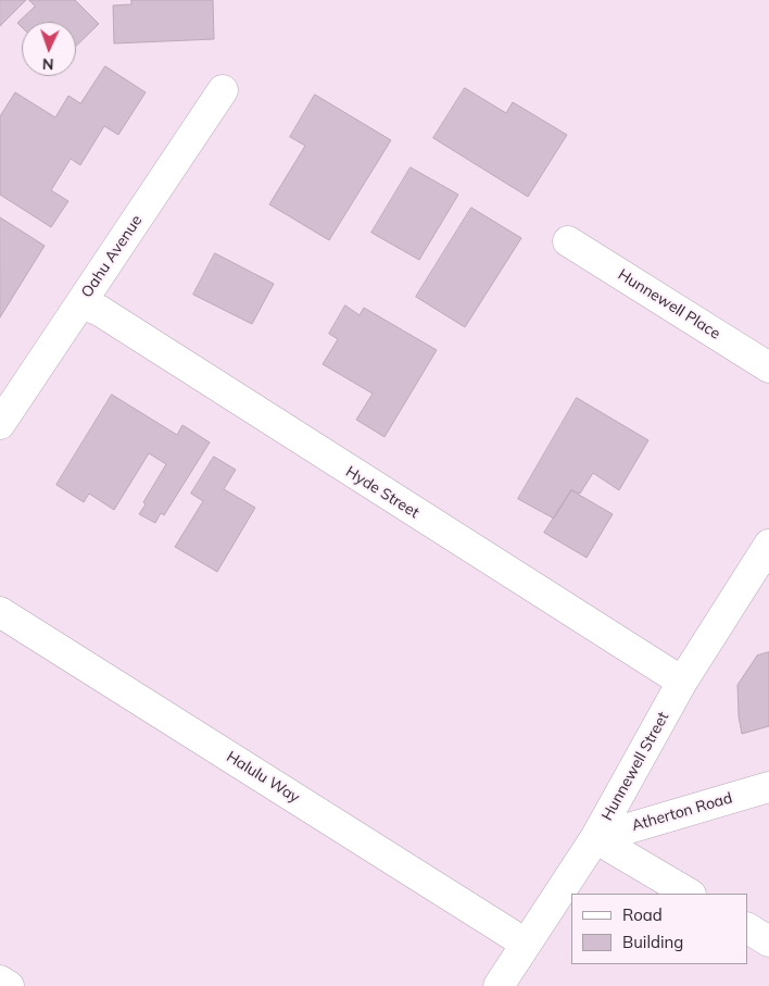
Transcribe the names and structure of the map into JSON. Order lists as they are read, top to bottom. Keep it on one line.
{"streets":{"street":["Oahu Avenue","Hunnewell Place","Hyde Street","Hunnewell Street","Halulu Way","Atherton Road"]},"crossings":[["Oahu Avenue","Hyde Street"],["Hyde Street","Hunnewell Street"],["Hunnewell Street","Halulu Way"],["Hunnewell Street","Atherton Road"]],"legend":["Road","Building"],"north":"bottom"}
